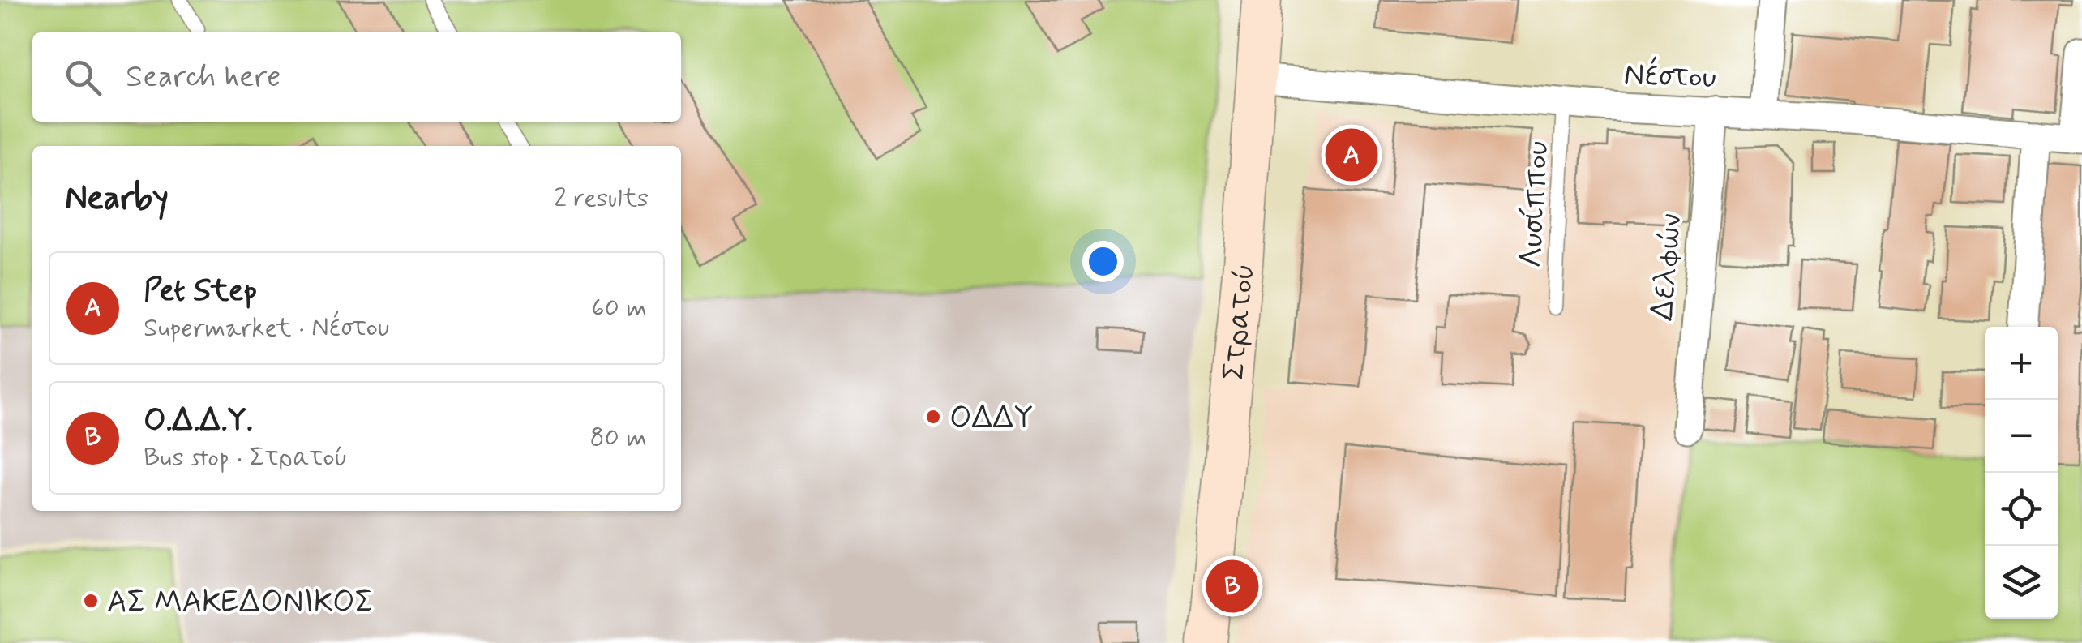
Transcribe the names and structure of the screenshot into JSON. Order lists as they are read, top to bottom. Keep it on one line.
{"streets":{"main road":["Στρατού"],"street":["Νέστου","Δελφών"],"lane":["Λυσίππου"]},"crossings":[["Νέστου","Λυσίππου"],["Νέστου","Δελφών"],["Νέστου","Στρατού"]],"places":["ΟΔΔΥ","ΑΣ ΜΑΚΕΔΟΝΙΚΟΣ"],"page":{"search":"Search here","pins":["A","B"],"heading":["Nearby","2 results"],"list":[{"mark":"A","name":"Pet Step","note":"Supermarket · Νέστου","value":"60 m"},{"mark":"B","name":"Ο.Δ.Δ.Υ.","note":"Bus stop · Στρατού","value":"80 m"}],"map_buttons":["+","−"]}}
